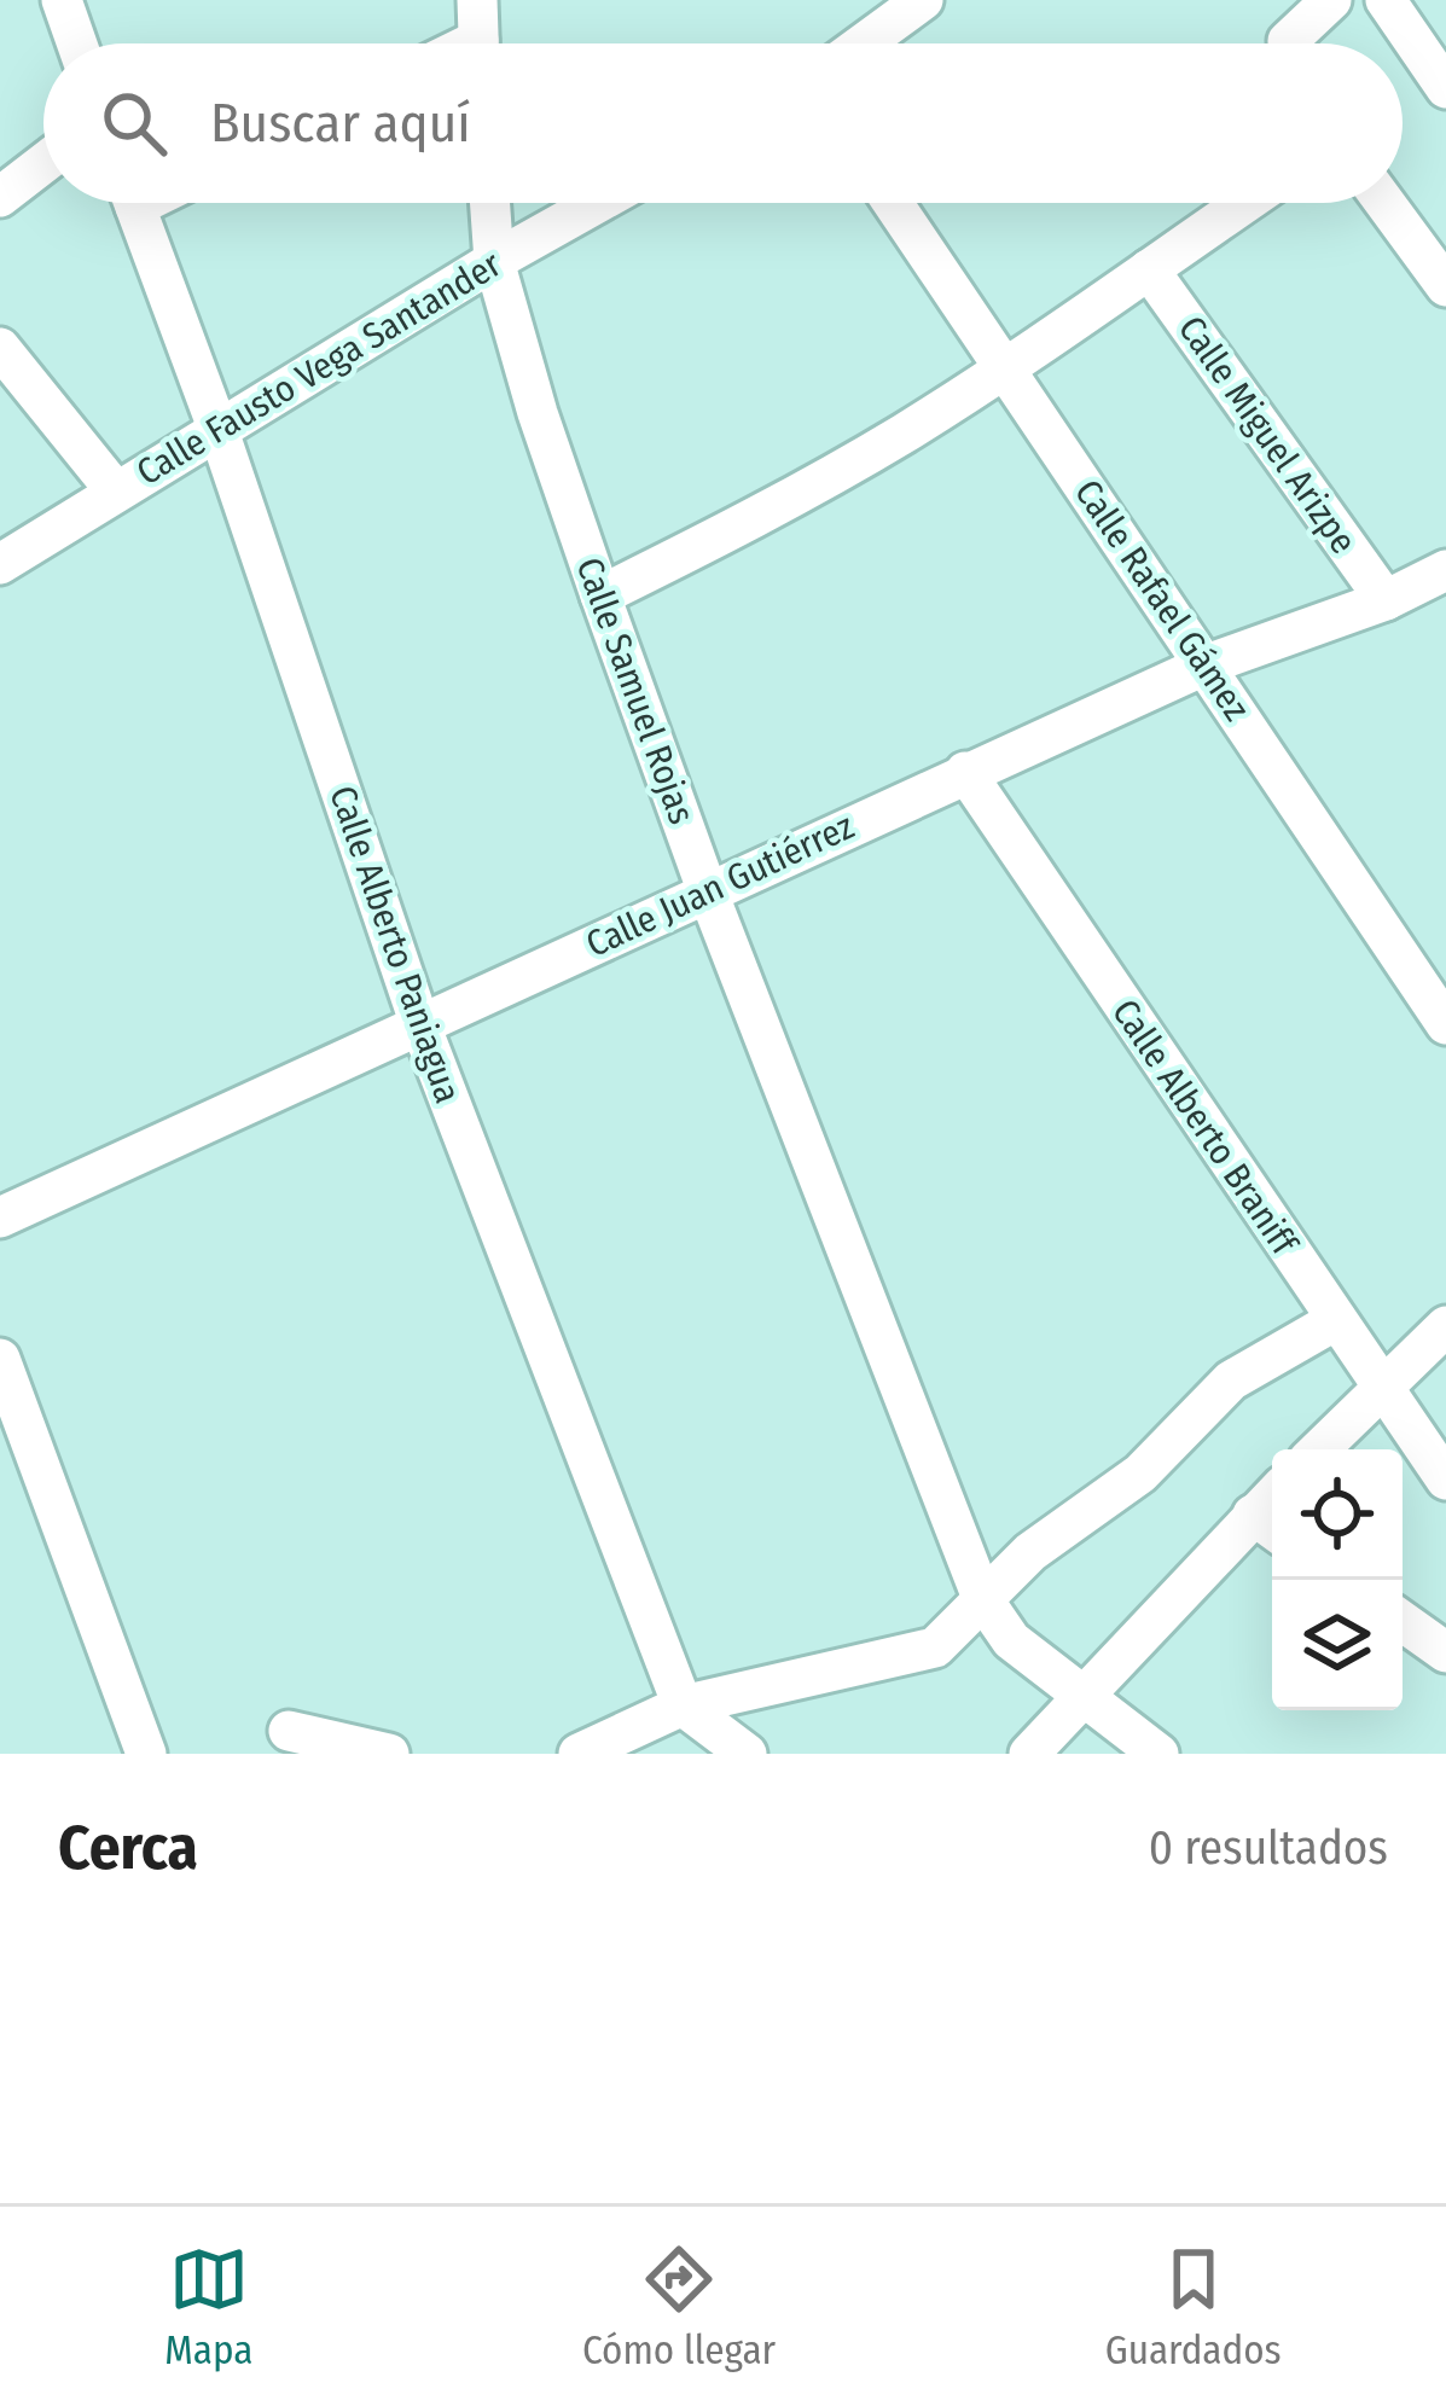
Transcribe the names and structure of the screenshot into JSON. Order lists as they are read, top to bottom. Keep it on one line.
{"streets":{"street":["Calle Fausto Vega Santander","Calle Miguel Arizpe","Calle Rafael Gámez","Calle Samuel Rojas","Calle Juan Gutiérrez","Calle Alberto Paniagua","Calle Alberto Braniff"]},"crossings":[["Calle Fausto Vega Santander","Calle Samuel Rojas"],["Calle Fausto Vega Santander","Calle Alberto Paniagua"],["Calle Miguel Arizpe","Calle Juan Gutiérrez"],["Calle Rafael Gámez","Calle Juan Gutiérrez"],["Calle Samuel Rojas","Calle Juan Gutiérrez"],["Calle Juan Gutiérrez","Calle Alberto Paniagua"],["Calle Juan Gutiérrez","Calle Alberto Braniff"]],"page":{"search":"Buscar aquí","heading":["Cerca","0 resultados"],"nav":["Mapa","Cómo llegar","Guardados"]}}
